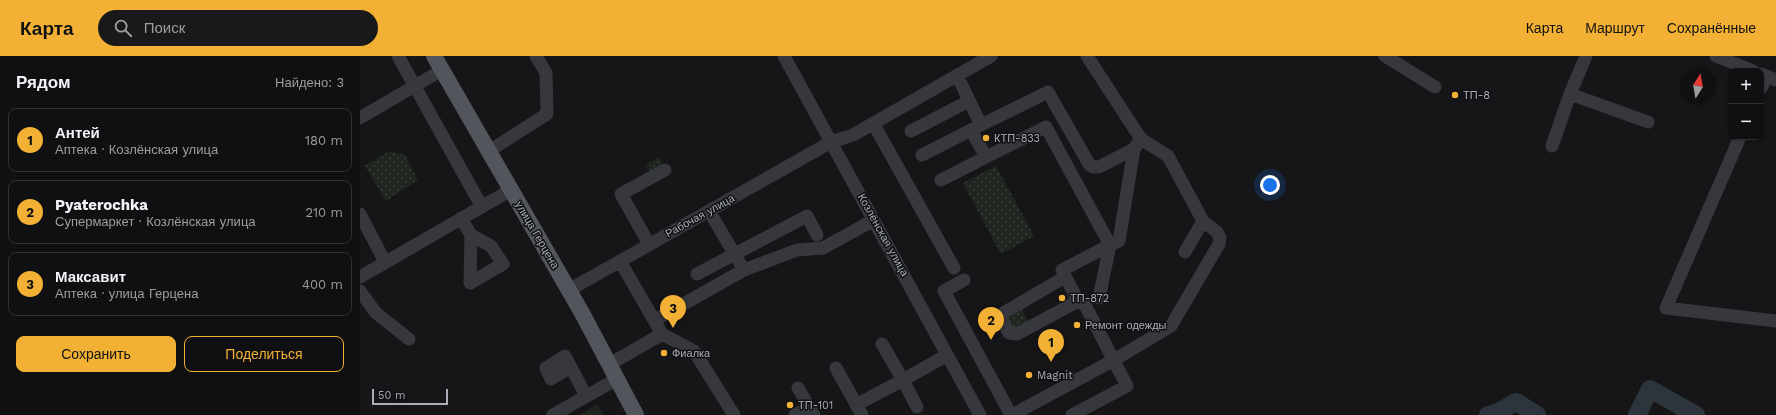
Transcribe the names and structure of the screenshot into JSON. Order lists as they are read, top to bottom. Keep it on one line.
{"streets":{"main road":["улица Герцена"],"street":["Рабочая улица","Козлёнская улица"]},"crossings":[["Рабочая улица","улица Герцена"],["Рабочая улица","Козлёнская улица"]],"places":["ТП-8","КТП-833","ТП-872","Ремонт одежды","Фиалка","Magnit","ТП-101"],"scale_bar":"50 m","north":"top","page":{"header":"Карта","search":"Поиск","nav":["Карта","Маршрут","Сохранённые"],"heading":["Рядом","Найдено: 3"],"map_buttons":["+","−"],"list":[{"mark":"1","name":"Антей","note":"Аптека · Козлёнская улица","value":"180 m"},{"mark":"2","name":"Pyaterochka","note":"Супермаркет · Козлёнская улица","value":"210 m"},{"mark":"3","name":"Максавит","note":"Аптека · улица Герцена","value":"400 m"}],"pins":["3","2","1"],"buttons":["Сохранить","Поделиться"],"scale":"50 m"}}
